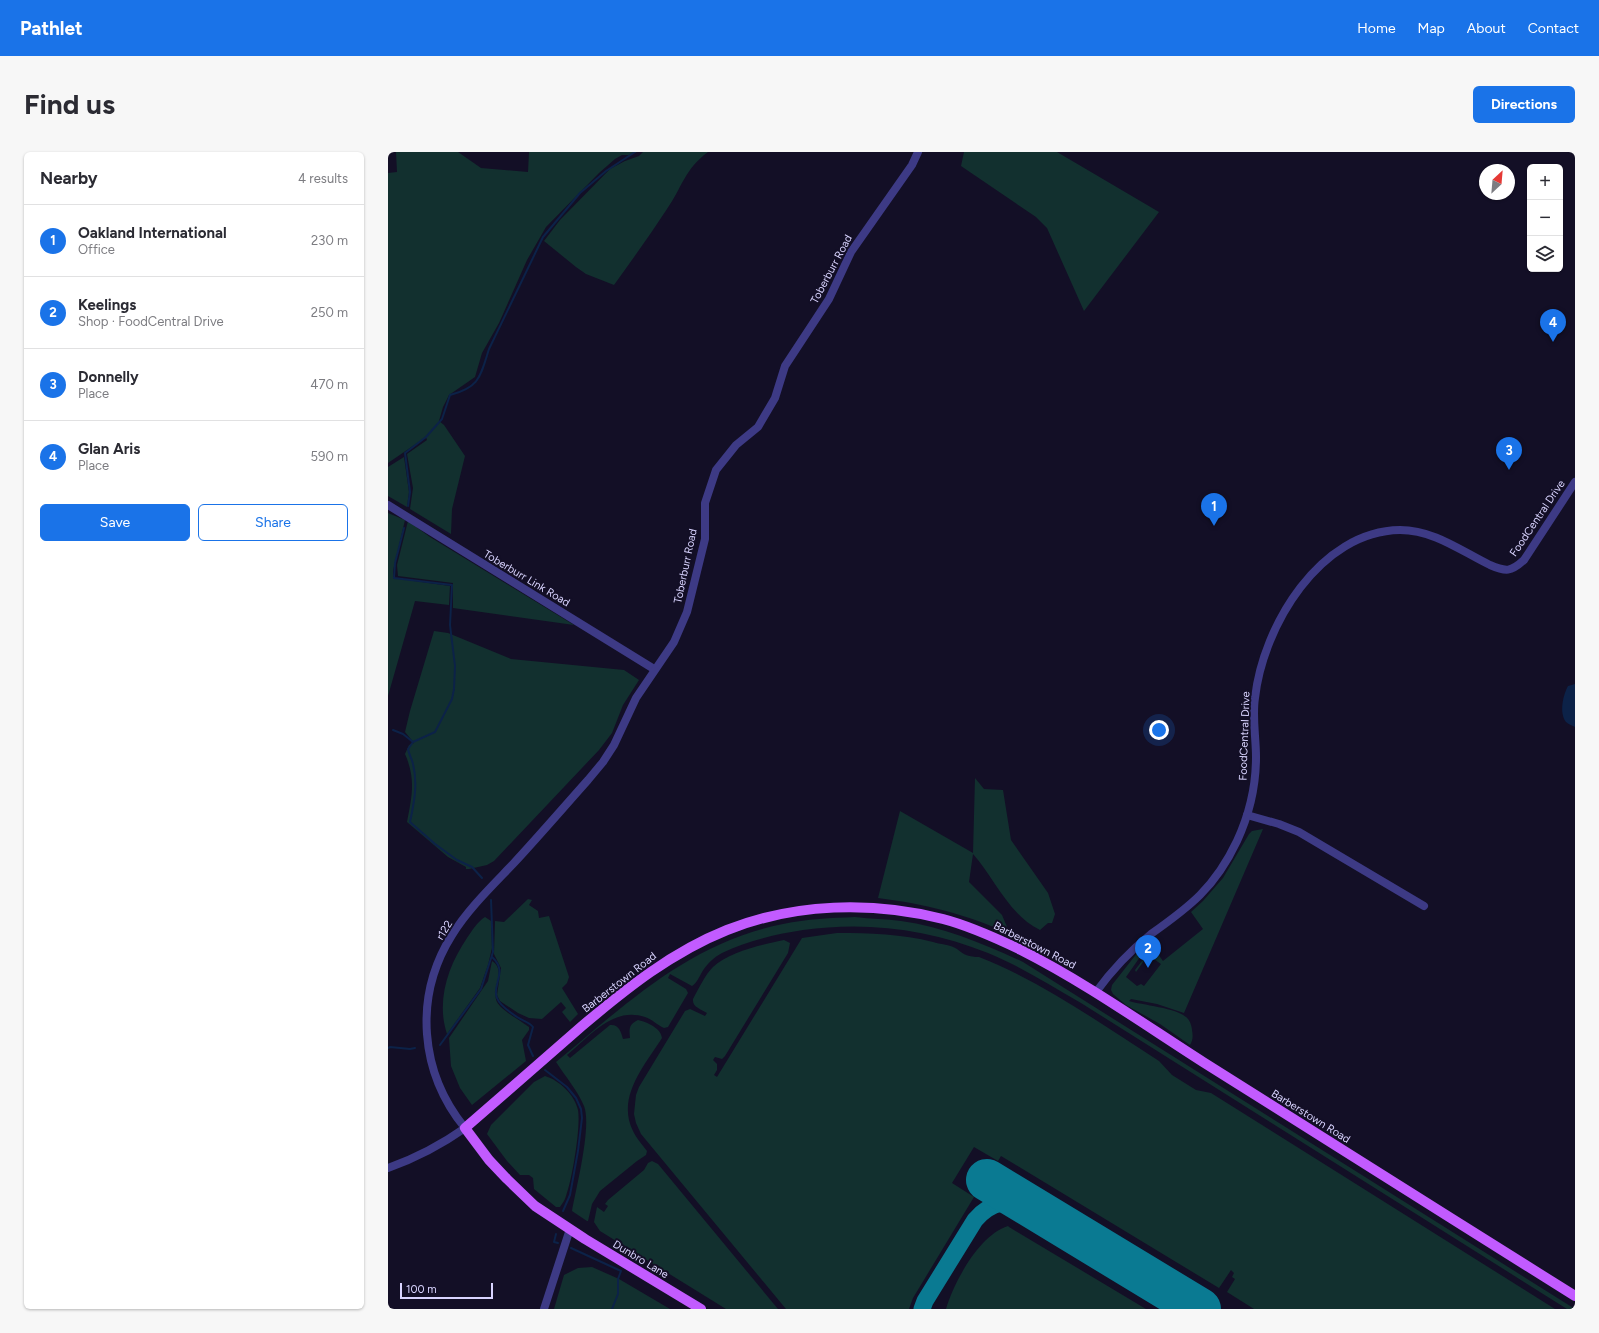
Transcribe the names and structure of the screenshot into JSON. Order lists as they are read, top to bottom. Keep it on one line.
{"streets":{"main road":["Barberstown Road","Dunbro Lane"],"street":["Toberburr Road","FoodCentral Drive","Toberburr Link Road","r122"]},"crossings":[["Toberburr Road","Toberburr Link Road"],["Toberburr Road","r122"],["FoodCentral Drive","Barberstown Road"],["r122","Barberstown Road"],["r122","Dunbro Lane"],["Barberstown Road","Dunbro Lane"]],"scale_bar":"100 m","north":"top right","page":{"header":"Pathlet","nav":["Home","Map","About","Contact"],"buttons":["Directions",["Save","Share"]],"title":"Find us","heading":["Nearby","4 results"],"map_buttons":["+","−"],"list":[{"mark":"1","name":"Oakland International","note":"Office","value":"230 m"},{"mark":"2","name":"Keelings","note":"Shop · FoodCentral Drive","value":"250 m"},{"mark":"3","name":"Donnelly","note":"Place","value":"470 m"},{"mark":"4","name":"Glan Aris","note":"Place","value":"590 m"}],"pins":["4","3","1","2"],"scale":"100 m"}}
